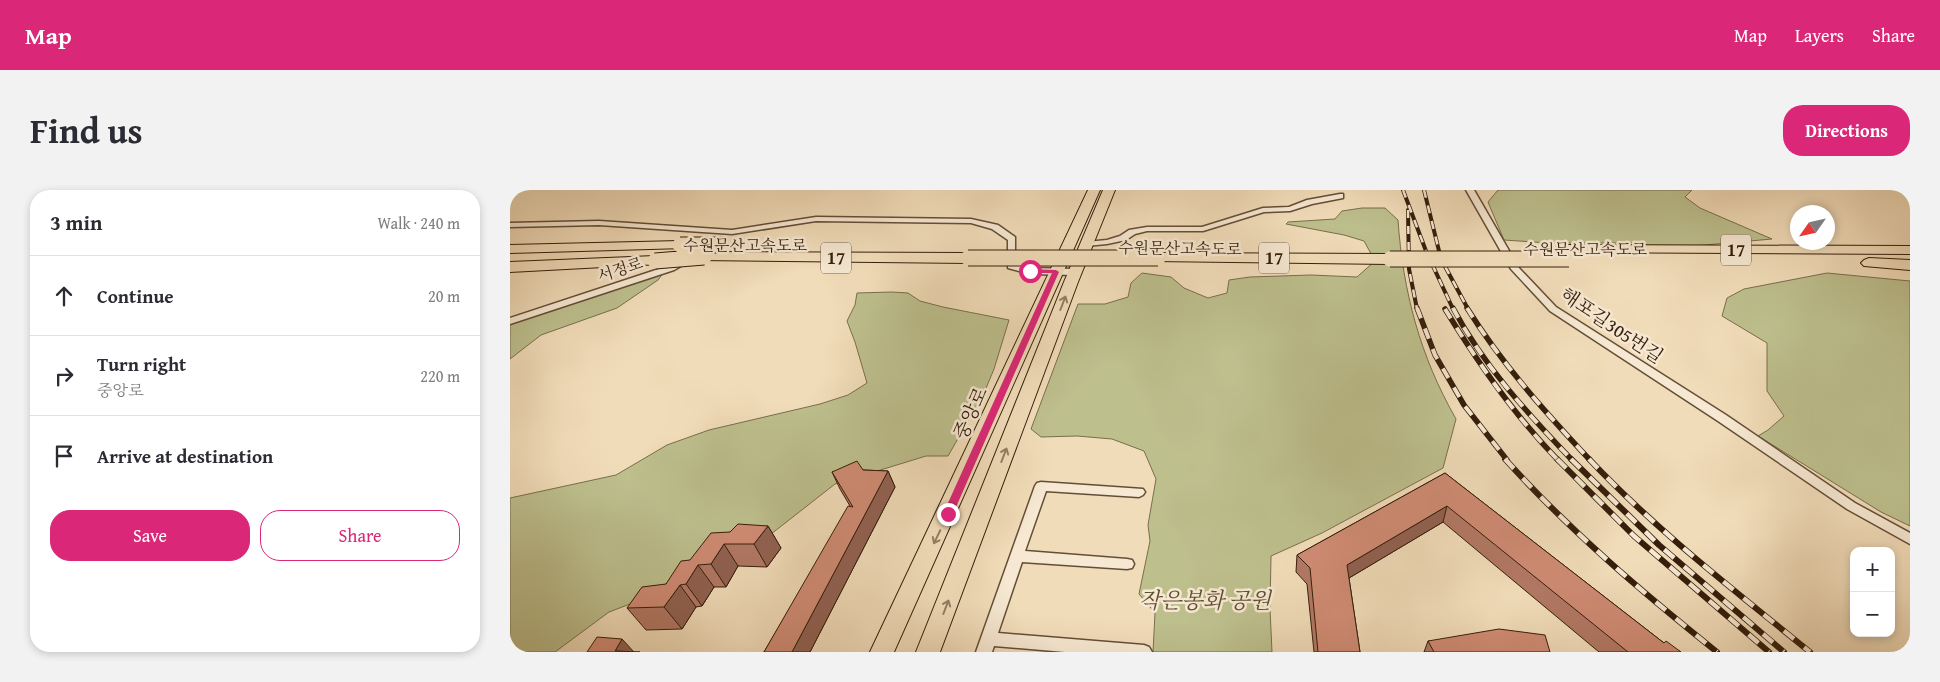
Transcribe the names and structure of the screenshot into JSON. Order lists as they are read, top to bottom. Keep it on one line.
{"streets":{"highway":["수원문산고속도로","17"],"main road":["중앙로"],"street":["서정로","해포길305번길"]},"parks":["작은봉화 공원"],"north":"bottom left","page":{"header":"Map","nav":["Map","Layers","Share"],"title":"Find us","buttons":["Directions",["Save","Share"]],"heading":["3 min","Walk · 240 m"],"list":[["Continue","20 m"],["Turn right","중앙로","220 m"],"Arrive at destination"],"map_buttons":["+","−"]}}
